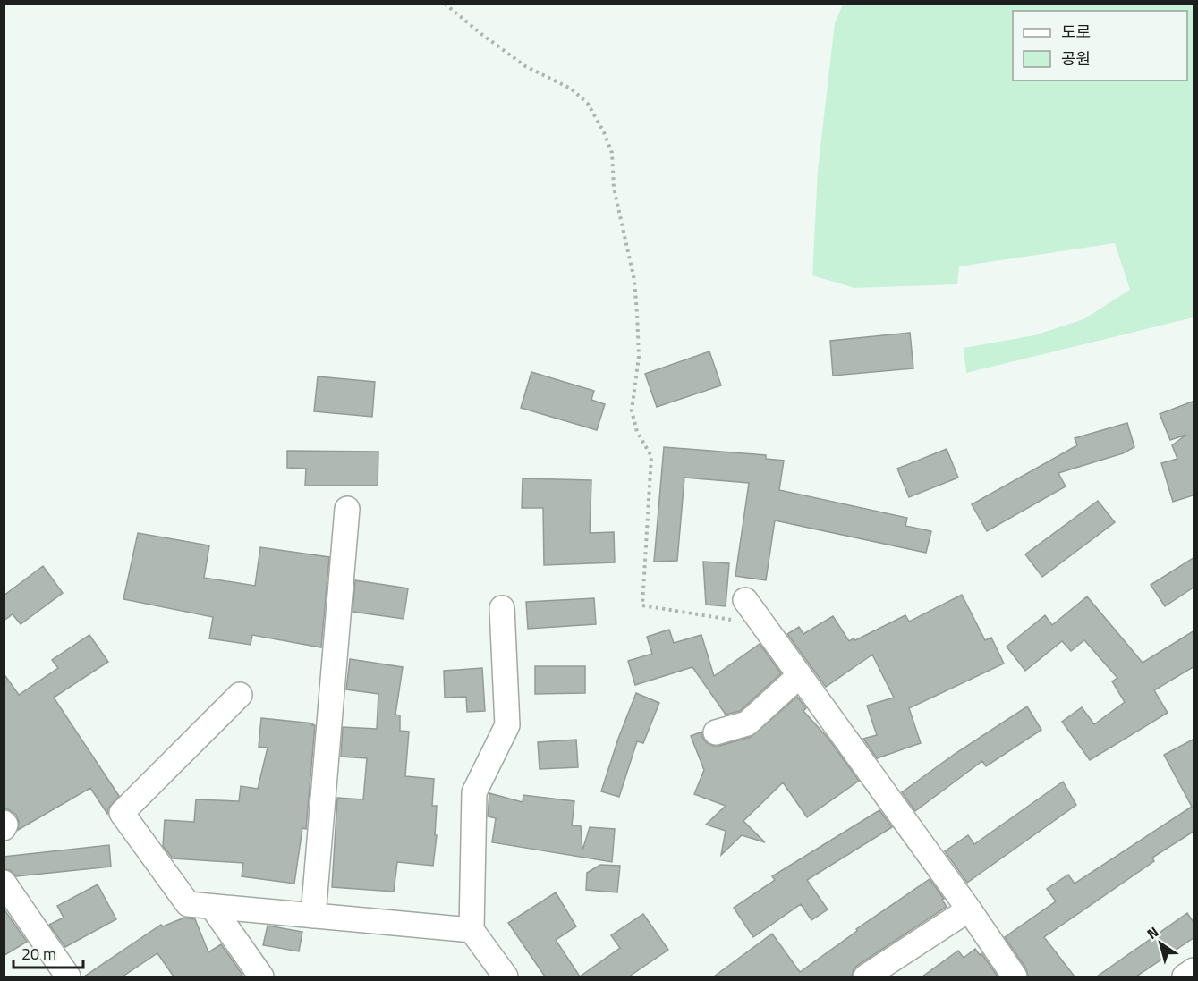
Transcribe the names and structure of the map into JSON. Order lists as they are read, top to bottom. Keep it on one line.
{"legend":["도로","공원"],"scale_bar":"20 m","north":"top left"}
